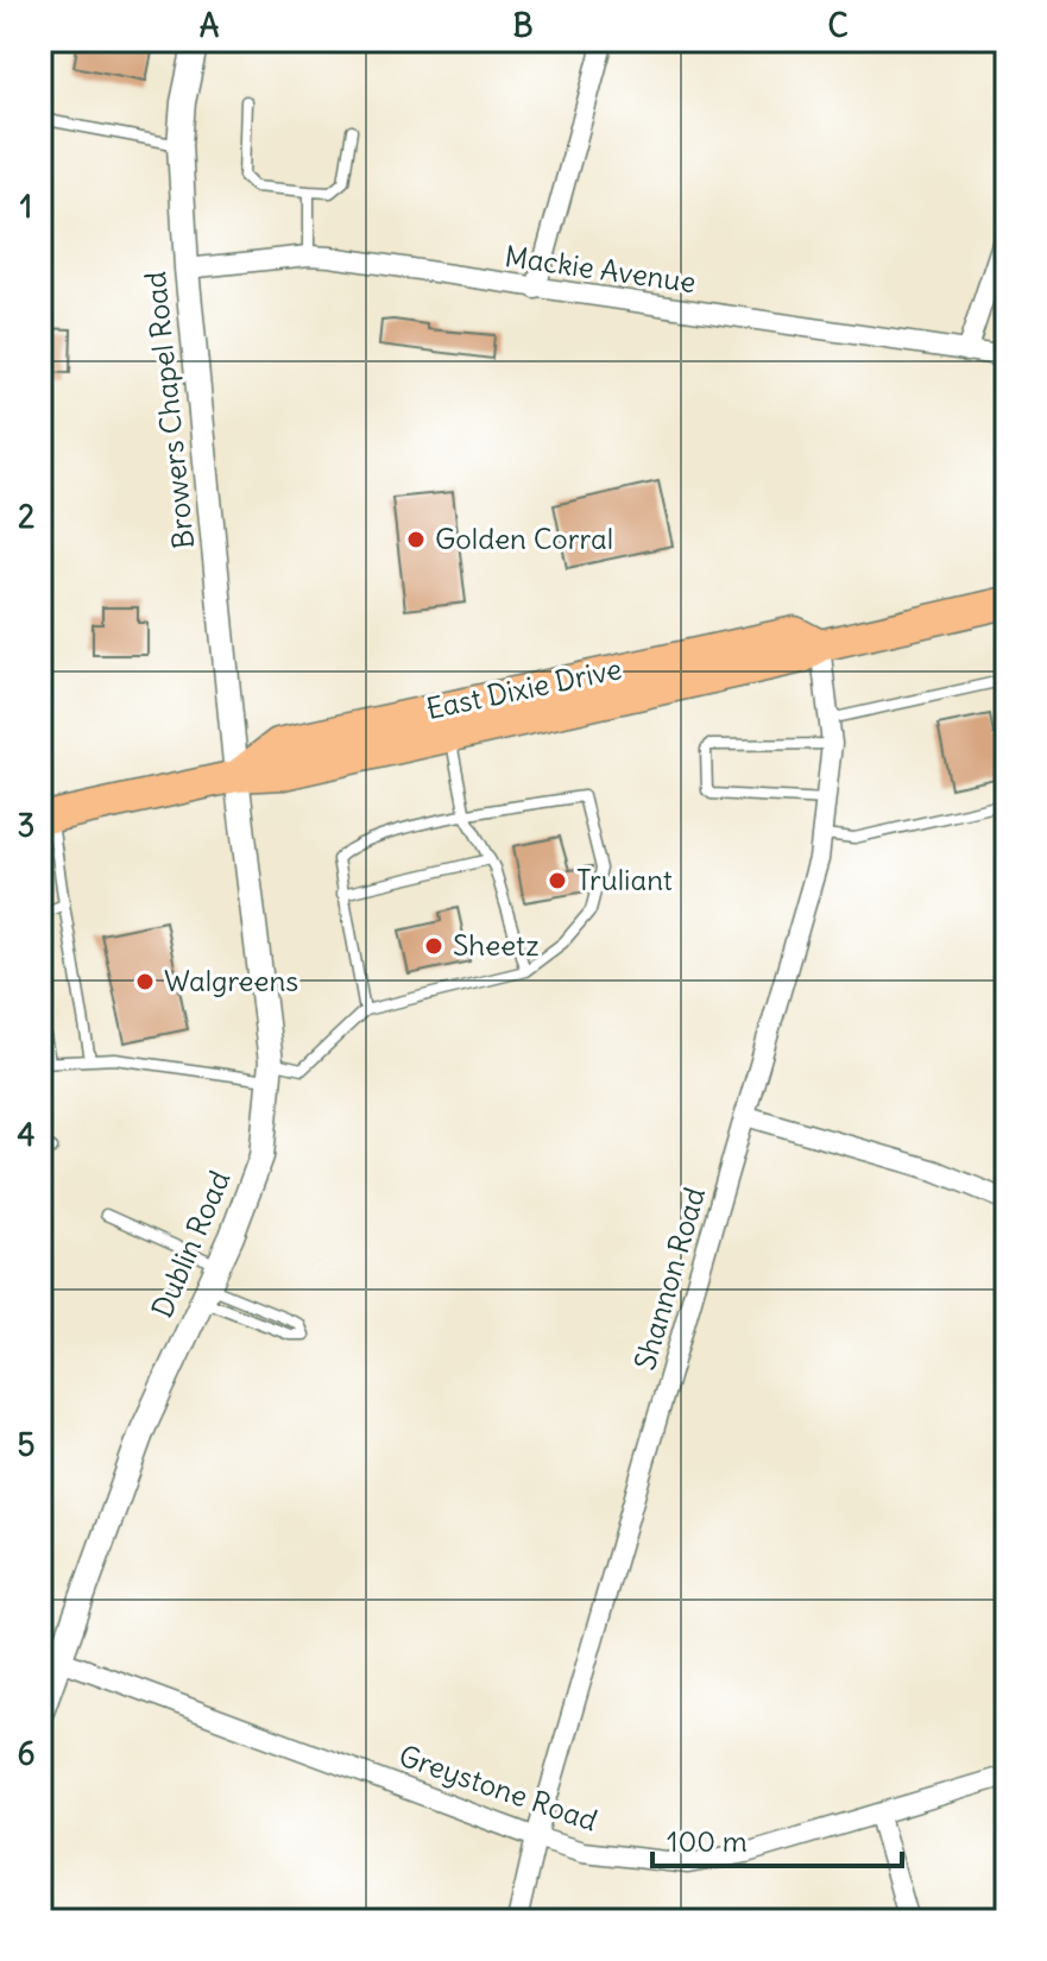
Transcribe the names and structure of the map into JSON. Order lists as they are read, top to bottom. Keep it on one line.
{"streets":{"main road":["East Dixie Drive"],"street":["Mackie Avenue","Browers Chapel Road","Dublin Road","Shannon Road","Greystone Road"]},"crossings":[["Mackie Avenue","Browers Chapel Road"],["Browers Chapel Road","East Dixie Drive"],["Browers Chapel Road","Dublin Road"],["East Dixie Drive","Dublin Road"],["East Dixie Drive","Shannon Road"],["Dublin Road","Greystone Road"],["Shannon Road","Greystone Road"]],"places":["Golden Corral","Truliant","Sheetz","Walgreens"],"scale_bar":"100 m","grid":{"columns":["A","B","C"],"rows":["1","2","3","4","5","6"]}}
